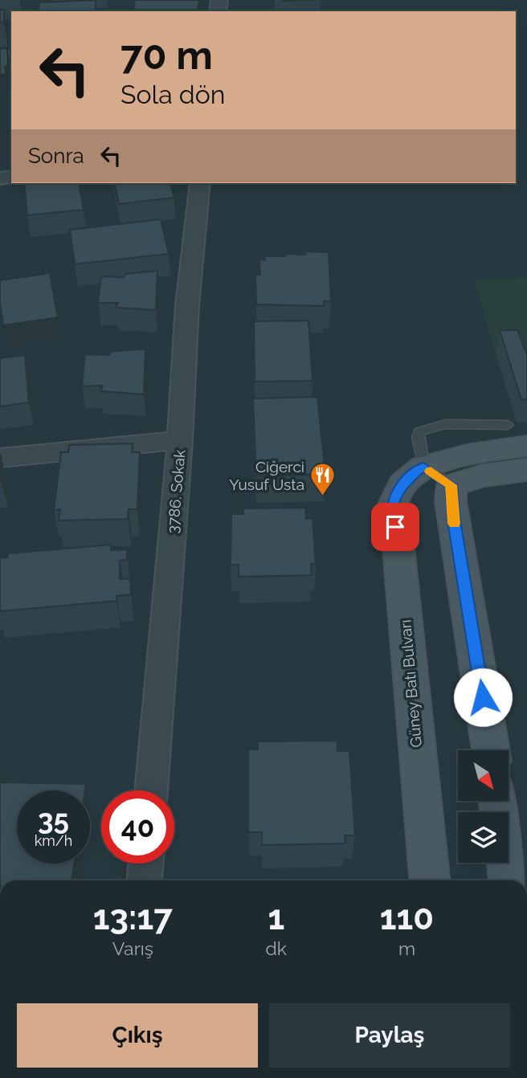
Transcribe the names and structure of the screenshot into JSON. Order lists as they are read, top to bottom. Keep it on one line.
{"streets":{"street":["3786. Sokak","Güney Batı Bulvarı"]},"places":{"restaurant":["Ciğerci Yusuf Usta"]},"north":"bottom right","page":{"turn":["70 m","Sola dön"],"then":"Sonra","speed":"35 km/h","limit":"40","eta":["13:17","Varış","1","dk","110","m"],"buttons":["Çıkış","Paylaş"]}}
